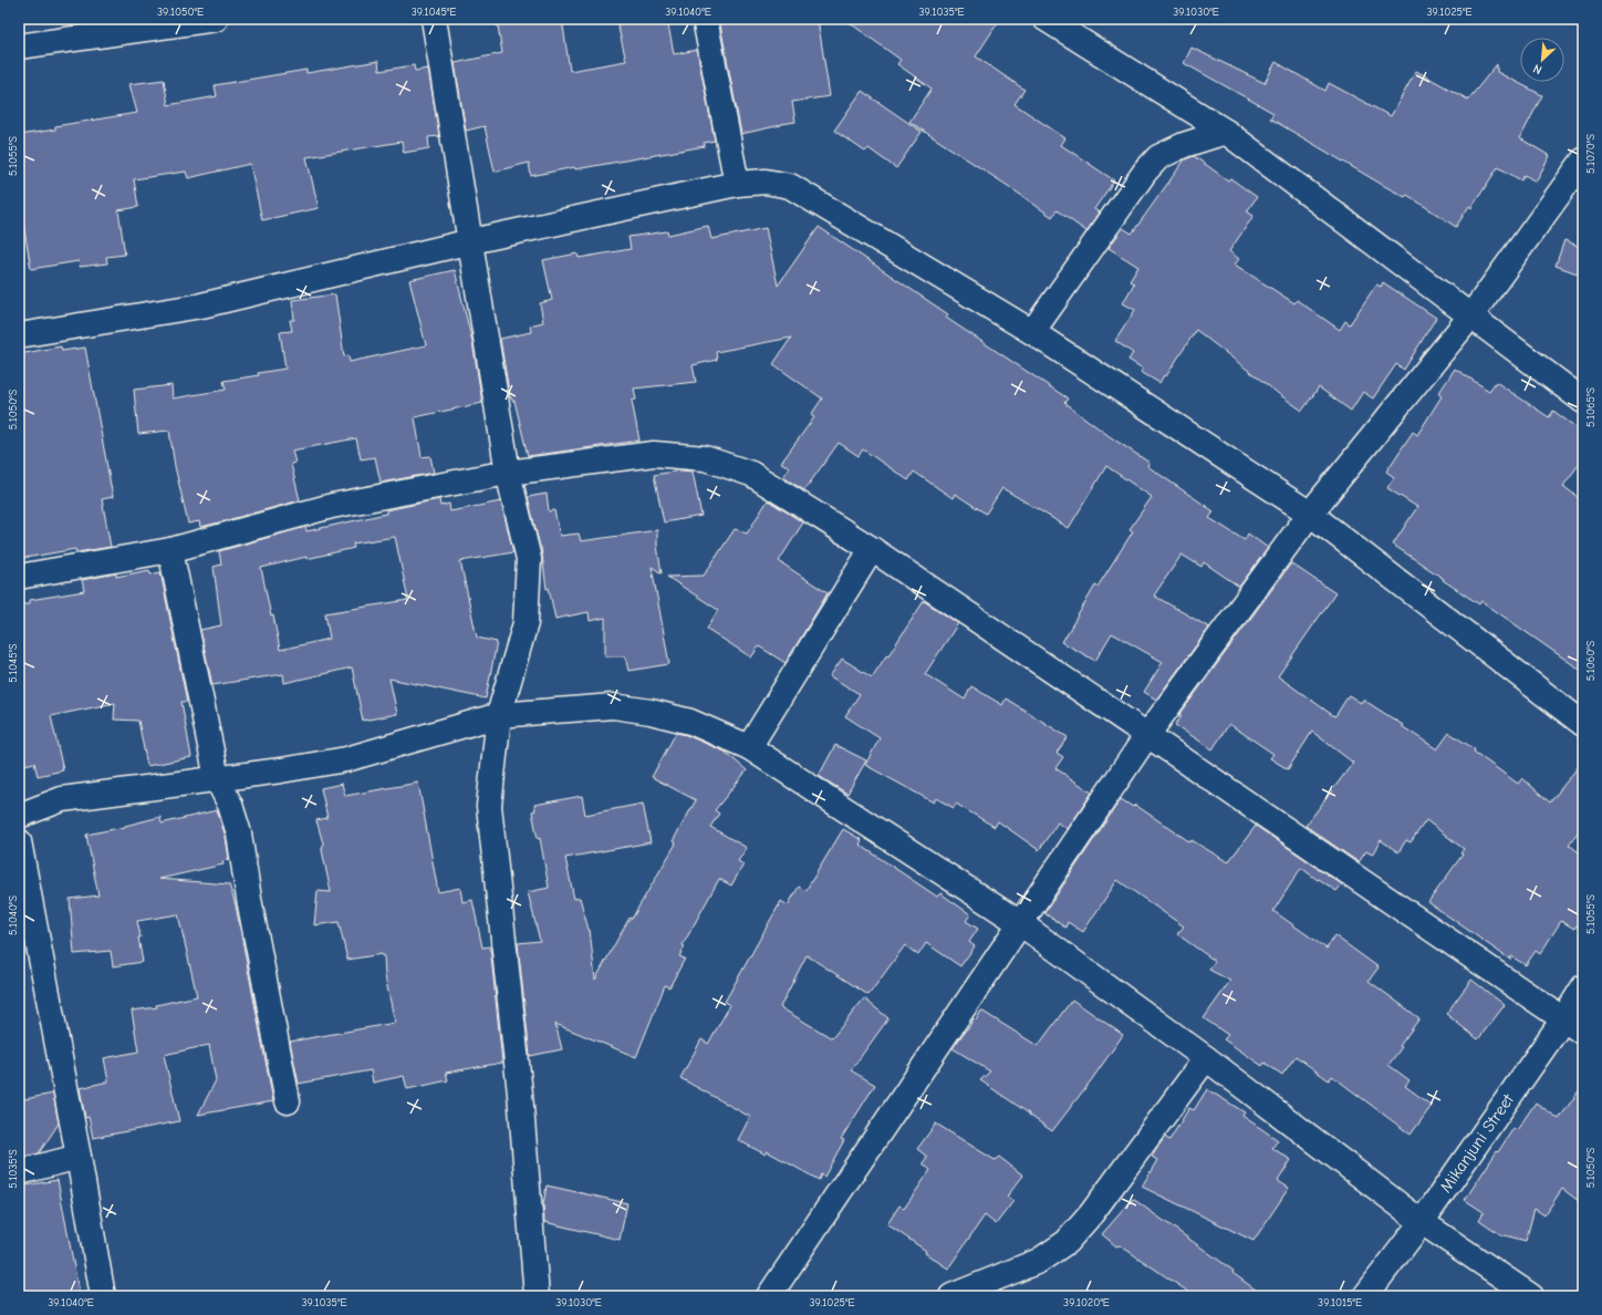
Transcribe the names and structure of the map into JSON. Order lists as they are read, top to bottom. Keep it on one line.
{"streets":{"street":["Mikanjuni Street"]},"north":"bottom left","coordinates":["39.1050°E","39.1045°E","39.1040°E","39.1035°E","39.1030°E","39.1025°E","5.1070°S","5.1055°S","5.1065°S","5.1050°S","5.1060°S","5.1045°S","5.1040°S","5.1035°S","39.1020°E","39.1015°E"]}
